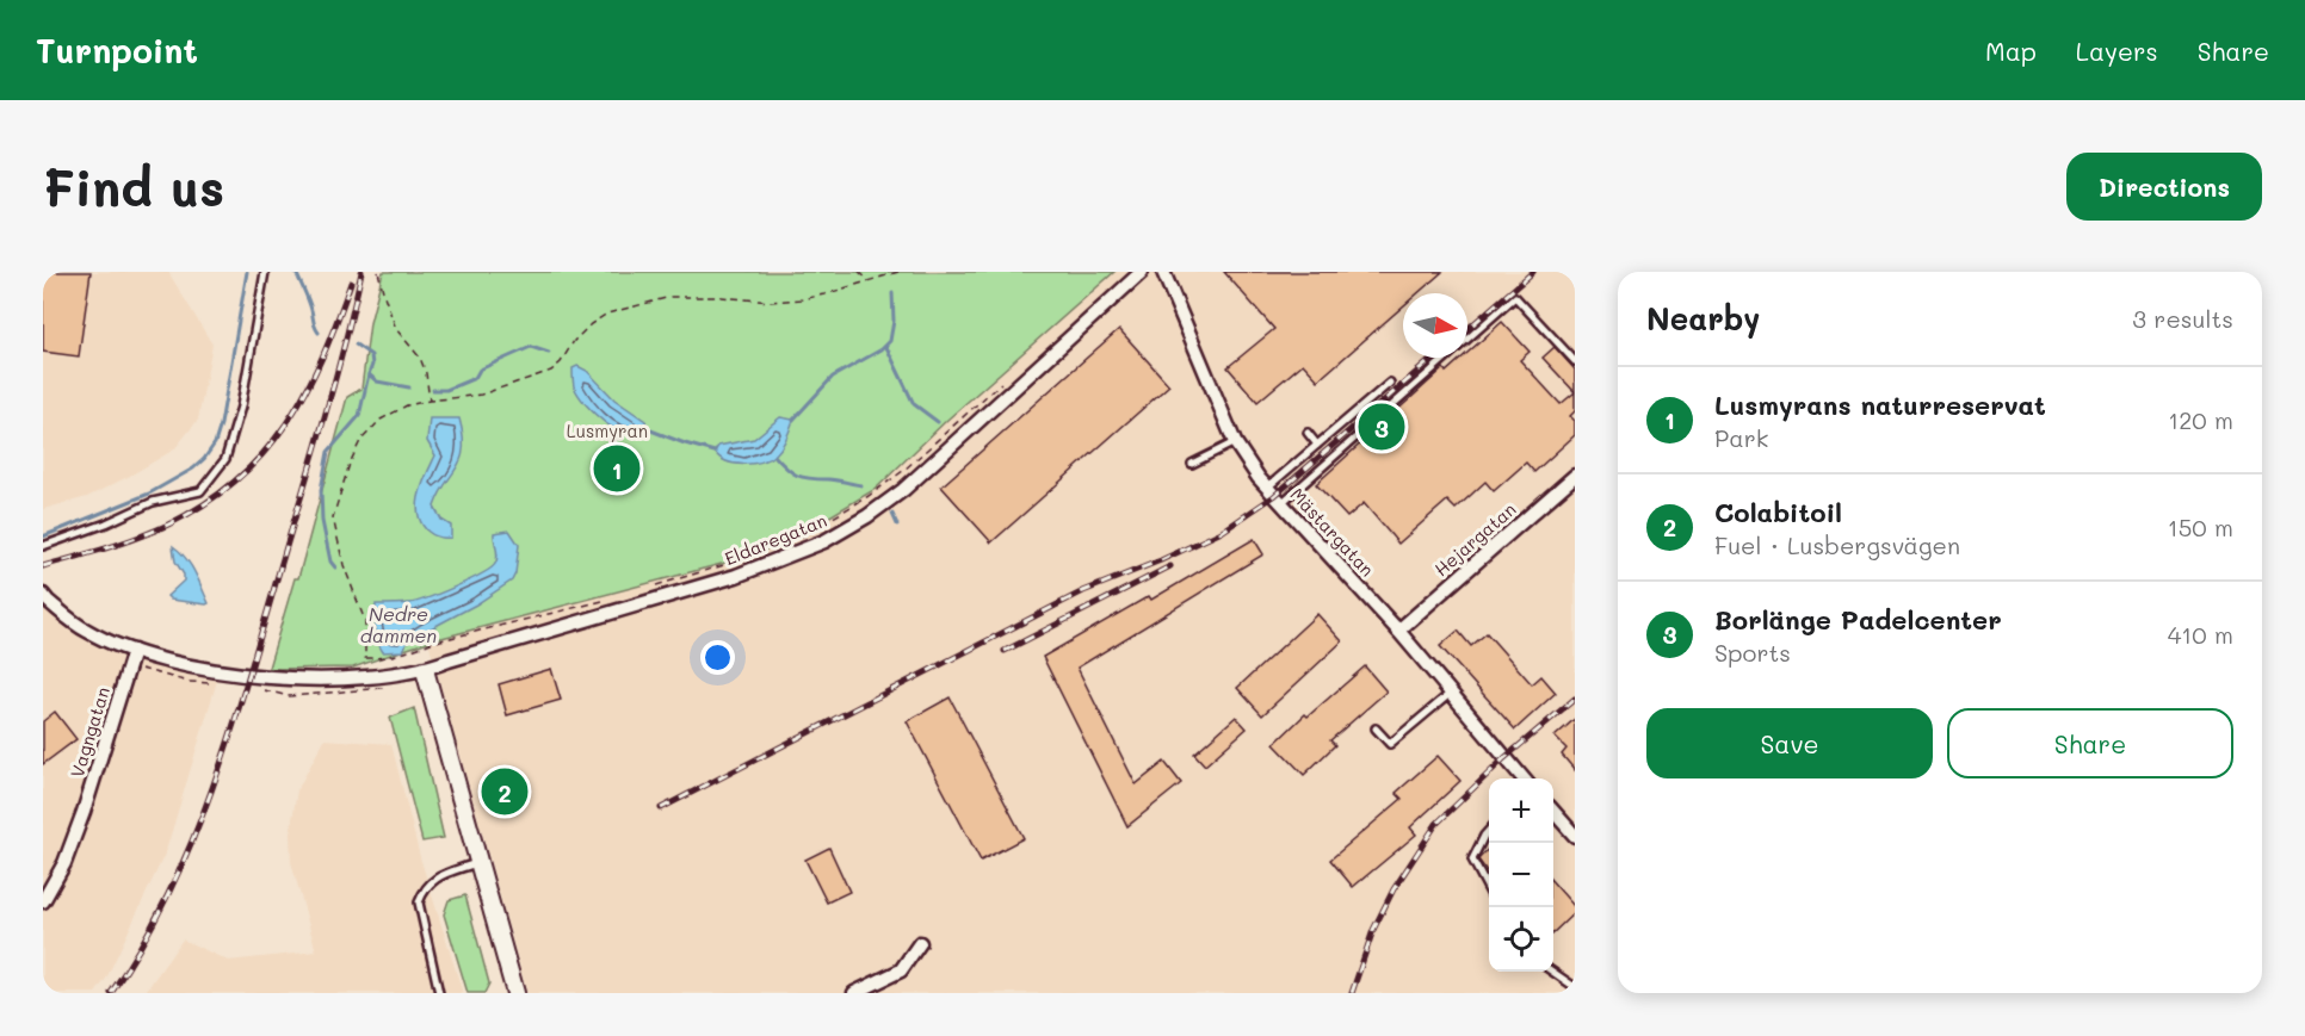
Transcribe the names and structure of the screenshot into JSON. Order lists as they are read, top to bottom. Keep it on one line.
{"streets":{"street":["Mästargatan","Eldaregatan","Hejargatan","Vagngatan"]},"crossings":[["Mästargatan","Hejargatan"],["Eldaregatan","Vagngatan"]],"water":["Nedre dammen"],"parks":["Lusmyran"],"north":"right","page":{"header":"Turnpoint","nav":["Map","Layers","Share"],"buttons":["Directions",["Save","Share"]],"title":"Find us","heading":["Nearby","3 results"],"list":[{"mark":"1","name":"Lusmyrans naturreservat","note":"Park","value":"120 m"},{"mark":"2","name":"Colabitoil","note":"Fuel · Lusbergsvägen","value":"150 m"},{"mark":"3","name":"Borlänge Padelcenter","note":"Sports","value":"410 m"}],"pins":["3","1","2"],"map_buttons":["+","−"]}}
